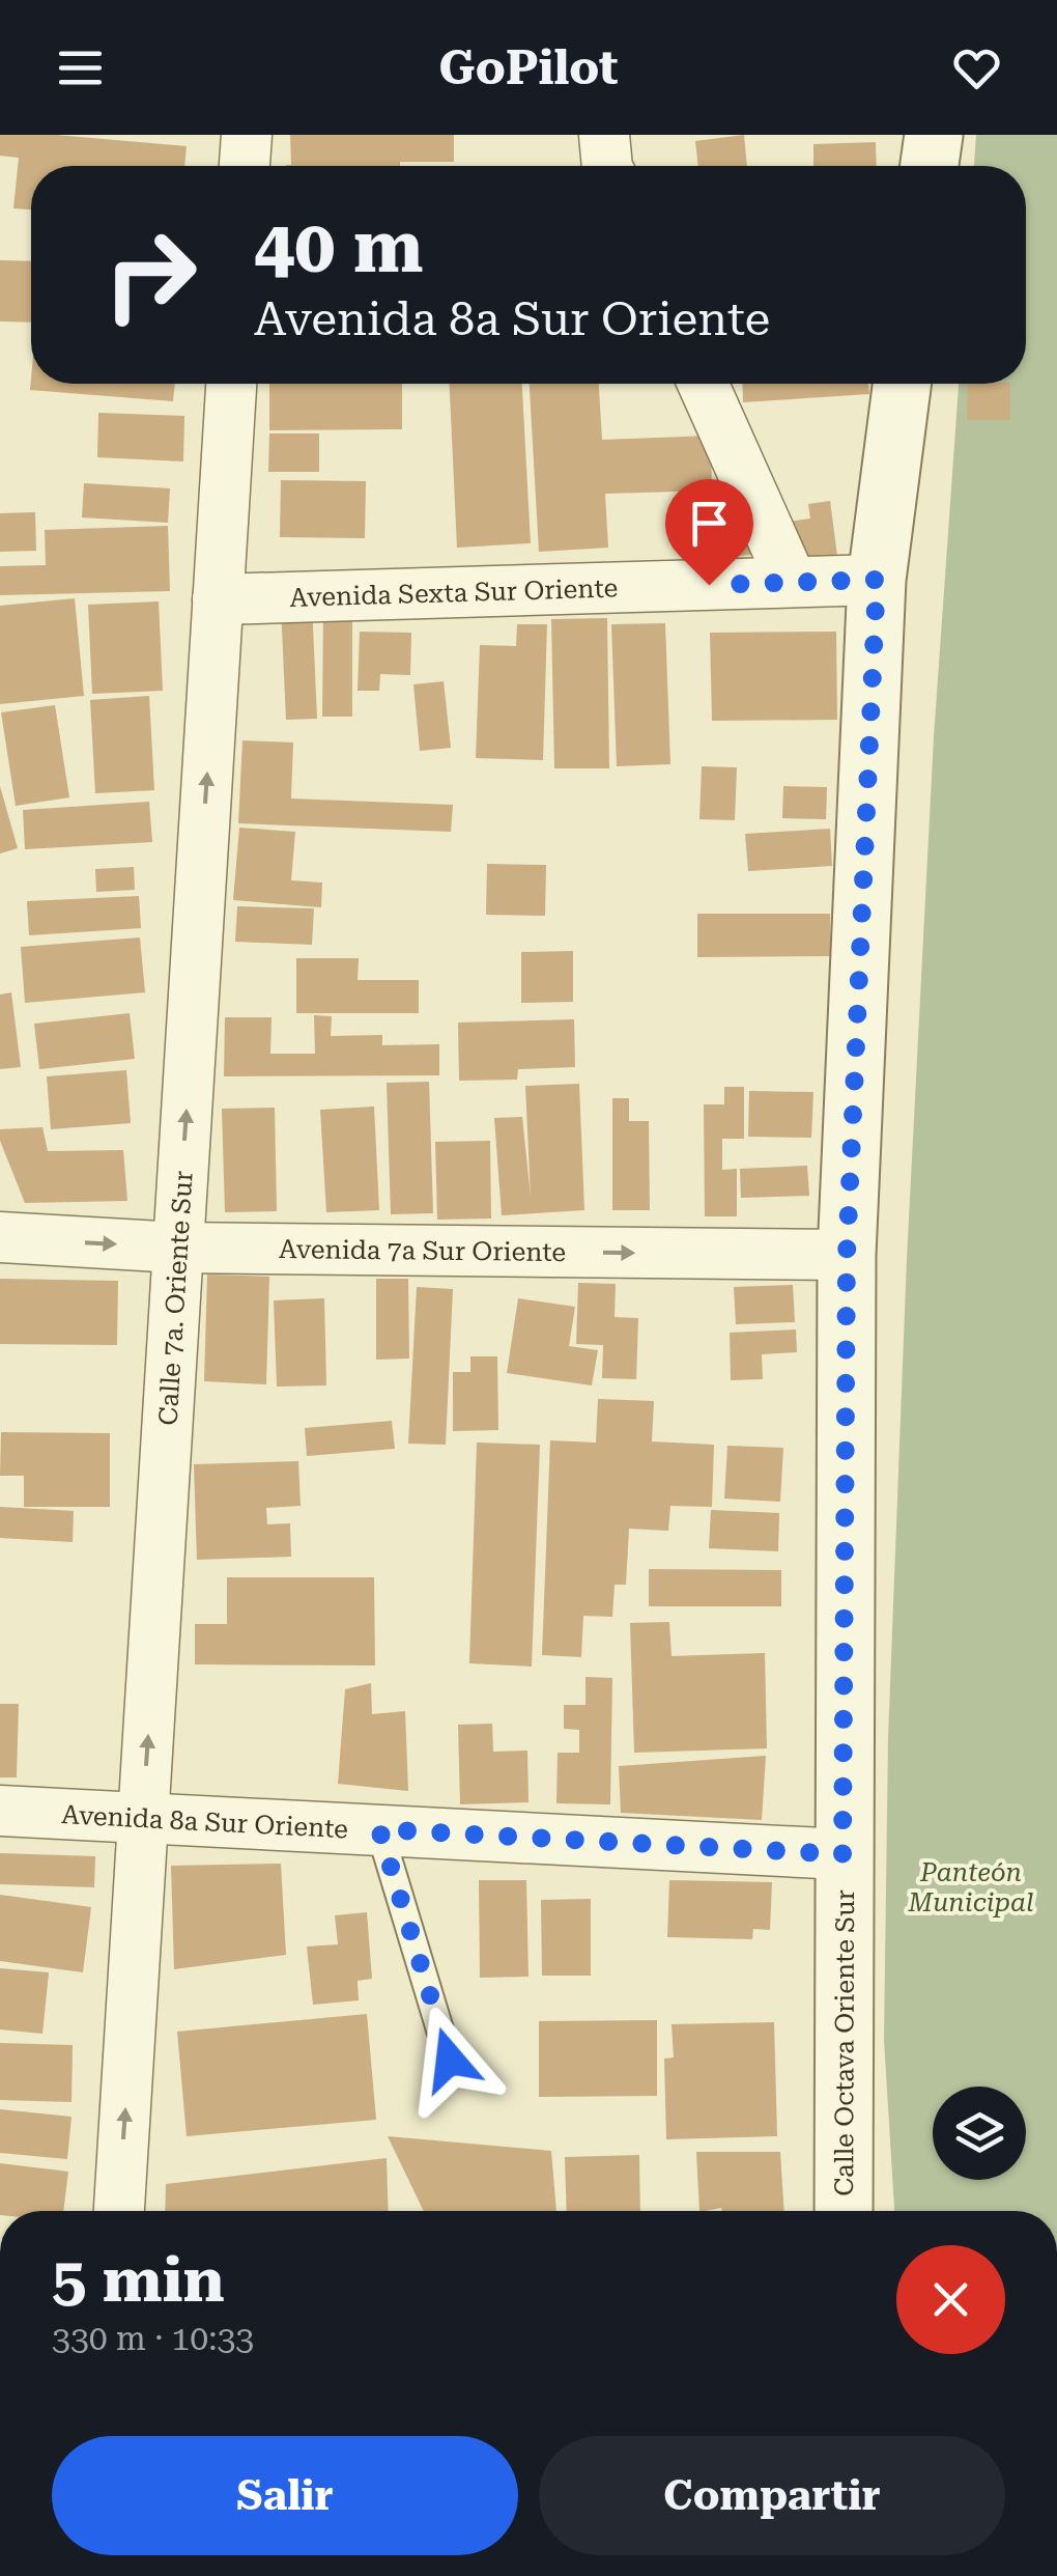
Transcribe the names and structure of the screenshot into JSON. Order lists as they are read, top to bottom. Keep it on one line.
{"streets":{"street":["Avenida Sexta Sur Oriente","Avenida 7a Sur Oriente","Calle 7a. Oriente Sur","Avenida 8a Sur Oriente","Calle Octava Oriente Sur"]},"crossings":[["Avenida Sexta Sur Oriente","Calle 7a. Oriente Sur"],["Avenida Sexta Sur Oriente","Calle Octava Oriente Sur"],["Avenida 7a Sur Oriente","Calle 7a. Oriente Sur"],["Avenida 7a Sur Oriente","Calle Octava Oriente Sur"],["Calle 7a. Oriente Sur","Avenida 8a Sur Oriente"],["Avenida 8a Sur Oriente","Calle Octava Oriente Sur"]],"one_way":["Avenida 7a Sur Oriente","Calle 7a. Oriente Sur"],"parks":["Panteón Municipal"],"page":{"header":"GoPilot","turn":["40 m","Avenida 8a Sur Oriente"],"heading":["5 min","330 m · 10:33"],"buttons":["Salir","Compartir"]}}
